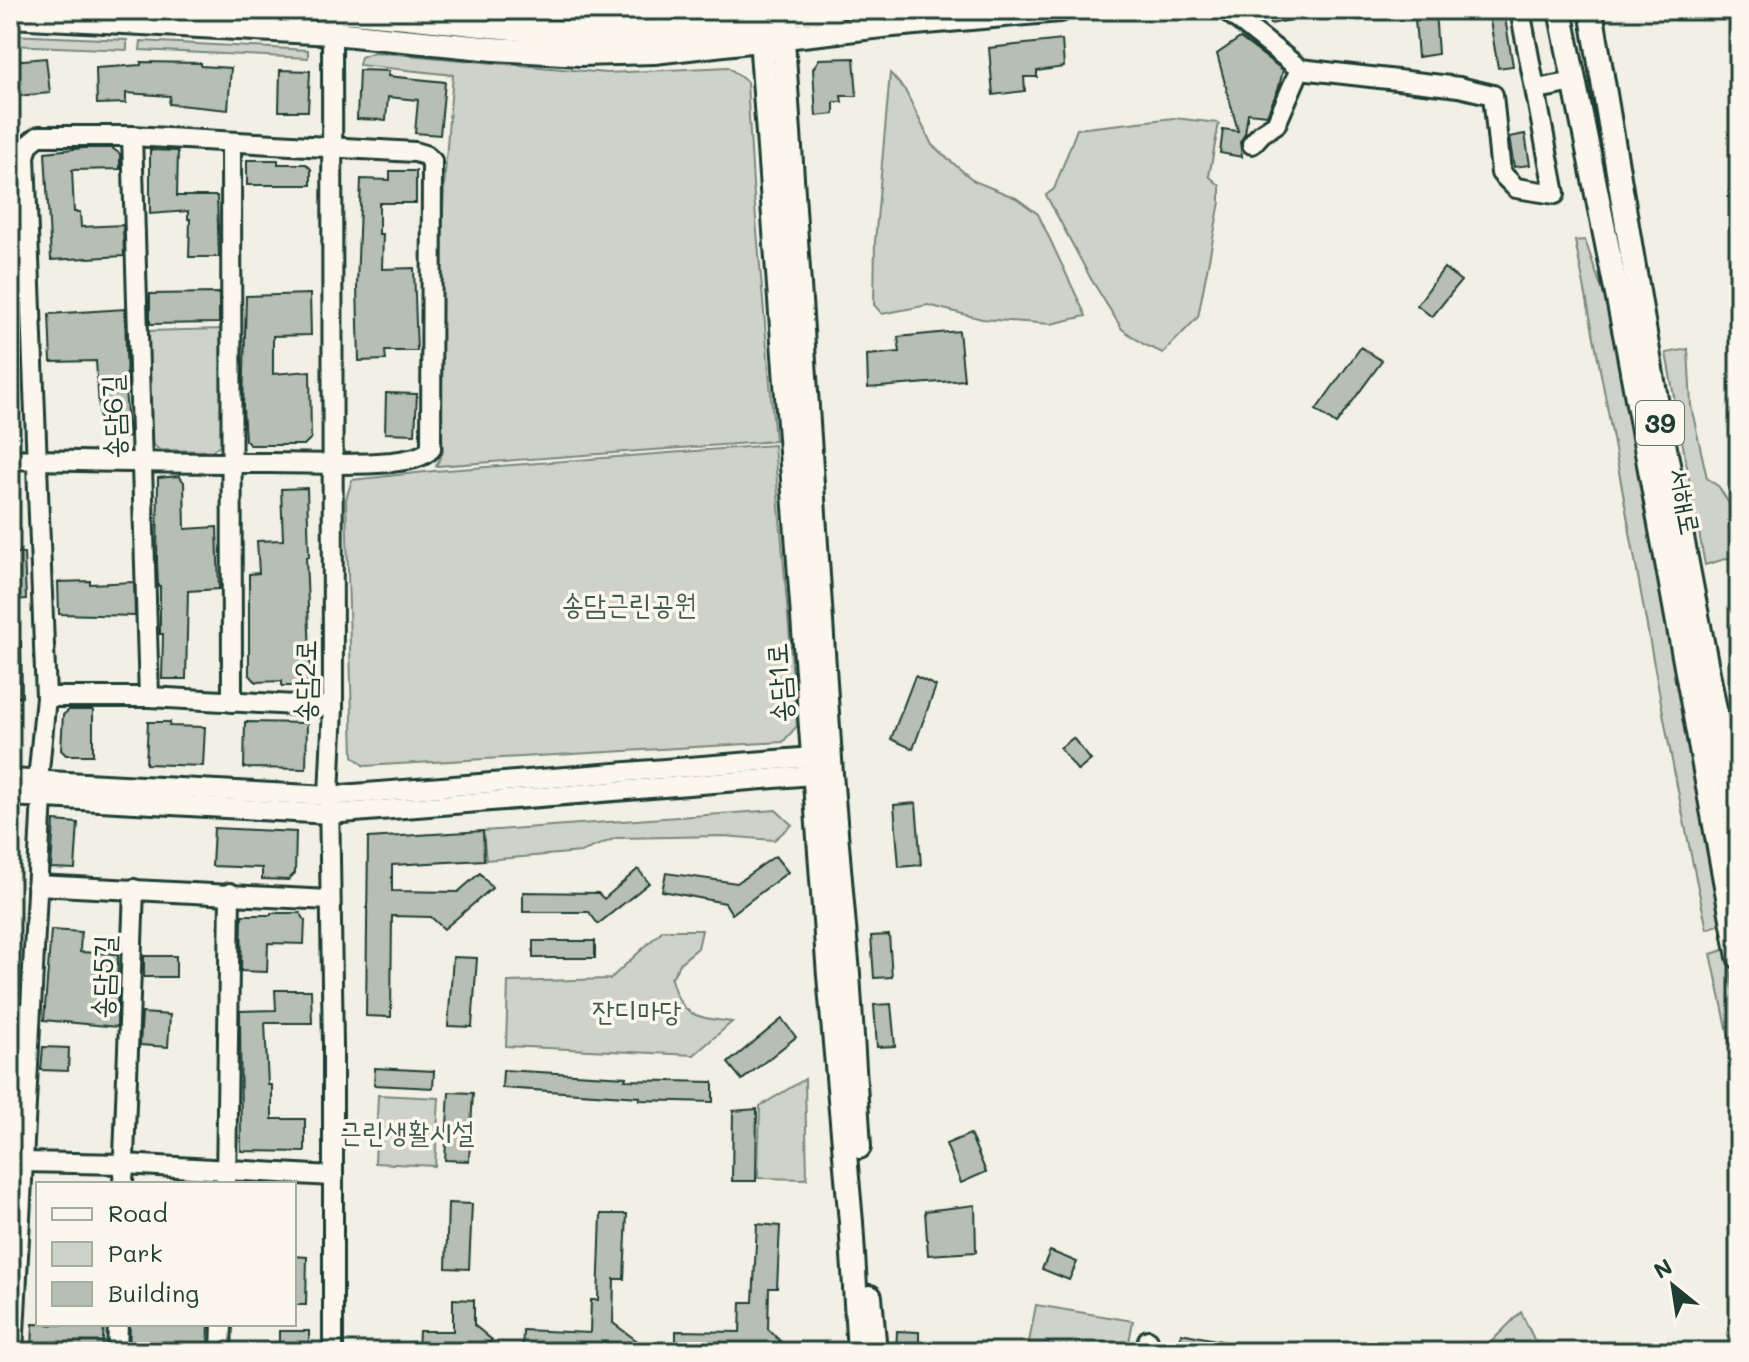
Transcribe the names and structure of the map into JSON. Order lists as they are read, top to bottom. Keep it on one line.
{"streets":{"main road":["39","서해로","송담1로"],"street":["송담6길","송담2로","송담5길"]},"parks":["송담근린공원","잔디마당","근린생활시설"],"legend":["Road","Park","Building"],"north":"top left"}
